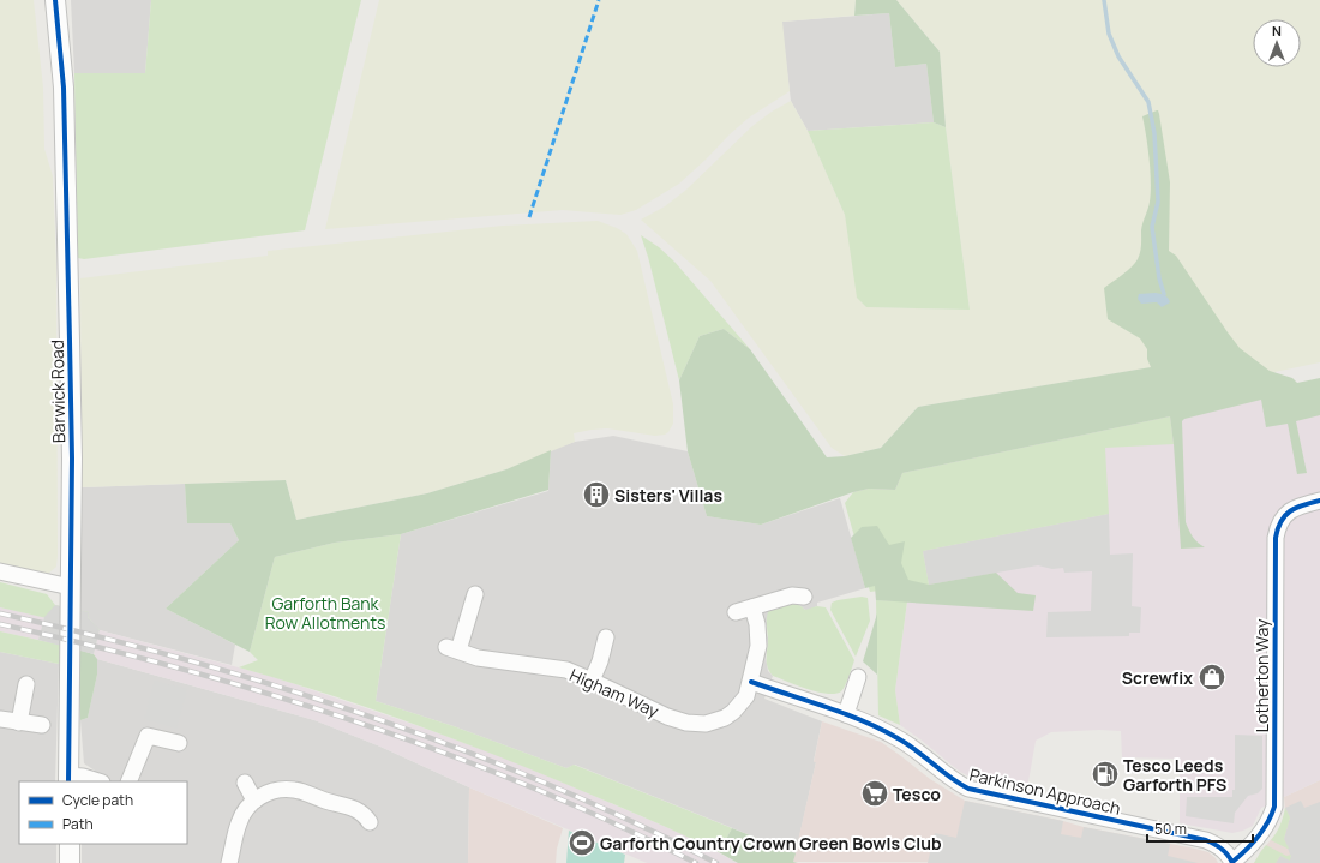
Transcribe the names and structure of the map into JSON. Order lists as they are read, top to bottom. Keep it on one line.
{"streets":{"street":["Barwick Road","Lotherton Way","Higham Way","Parkinson Approach"]},"crossings":[["Lotherton Way","Parkinson Approach"],["Higham Way","Parkinson Approach"]],"parks":["Garforth Bank Row Allotments"],"places":{"building":["Sisters' Villas"],"shop":["Screwfix"],"fuel station":["Tesco Leeds Garforth PFS"],"supermarket":["Tesco"],"sports":["Garforth Country Crown Green Bowls Club"]},"legend":["Cycle path","Path"],"scale_bar":"50 m","north":"top"}
